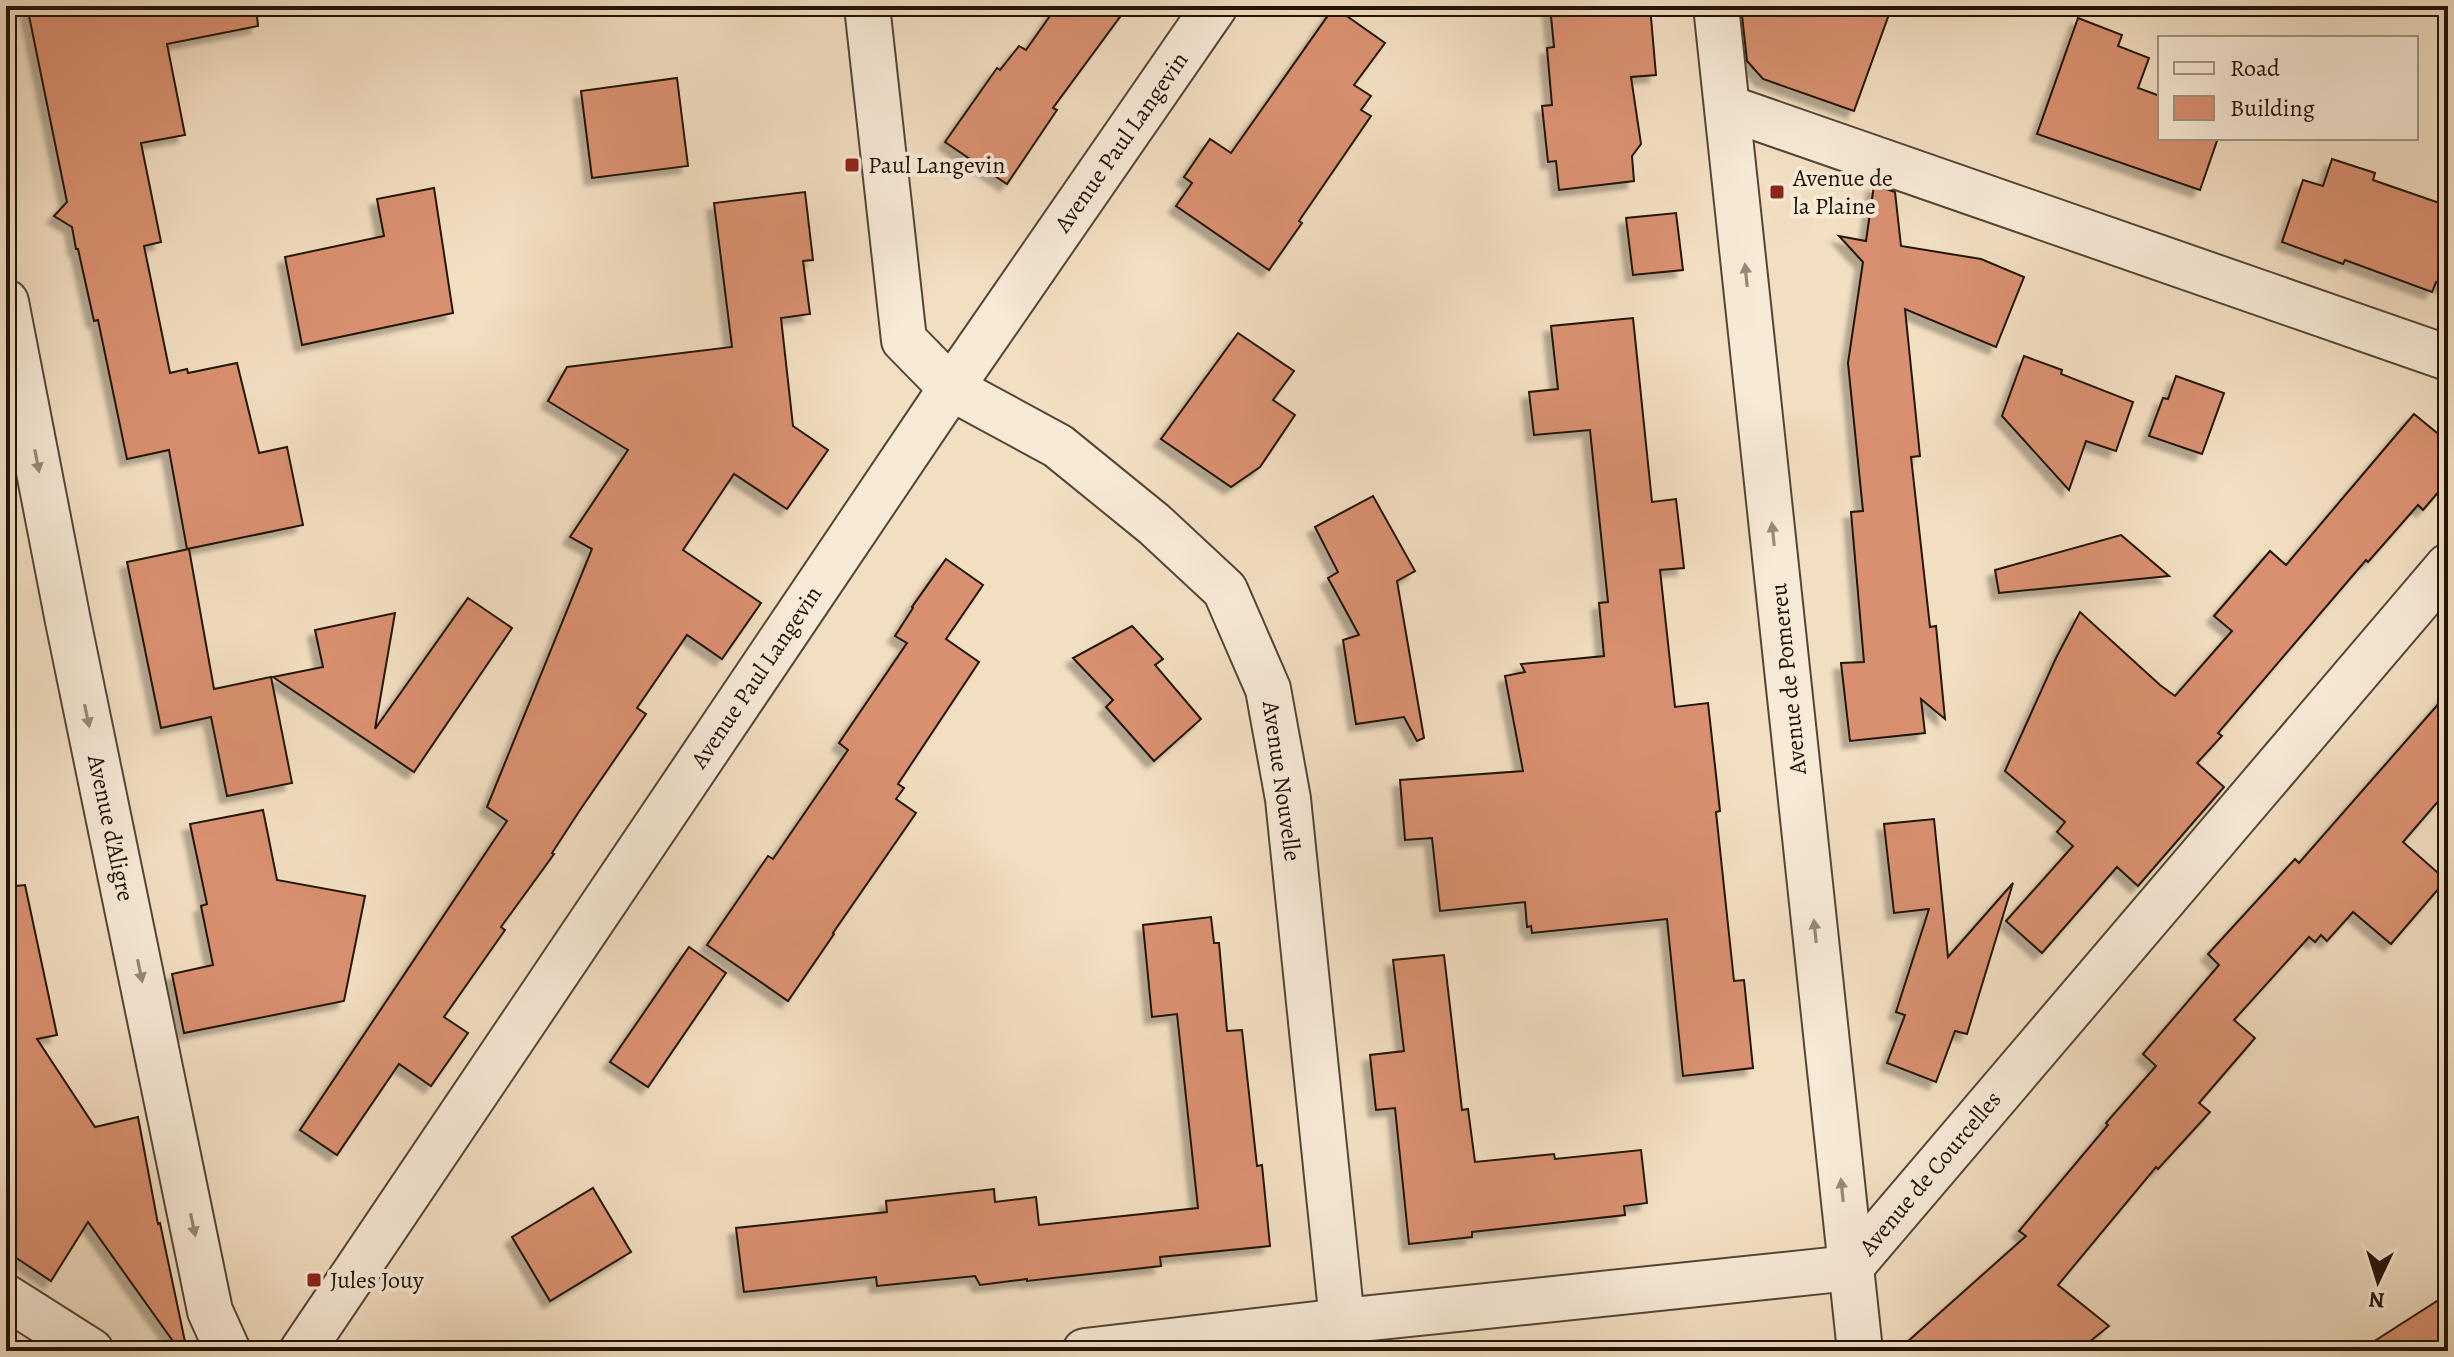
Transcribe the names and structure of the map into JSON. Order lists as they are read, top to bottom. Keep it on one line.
{"streets":{"street":["Avenue Paul Langevin","Avenue de Pomereu","Avenue Nouvelle","Avenue d'Aligre","Avenue de Courcelles"]},"crossings":[["Avenue Paul Langevin","Avenue Nouvelle"],["Avenue de Pomereu","Avenue de Courcelles"],["Avenue Nouvelle","Avenue de Courcelles"]],"one_way":["Avenue de Pomereu","Avenue d'Aligre"],"places":{"transit":["Paul Langevin","Avenue de la Plaine","Jules Jouy"]},"legend":["Road","Building"],"north":"bottom"}
